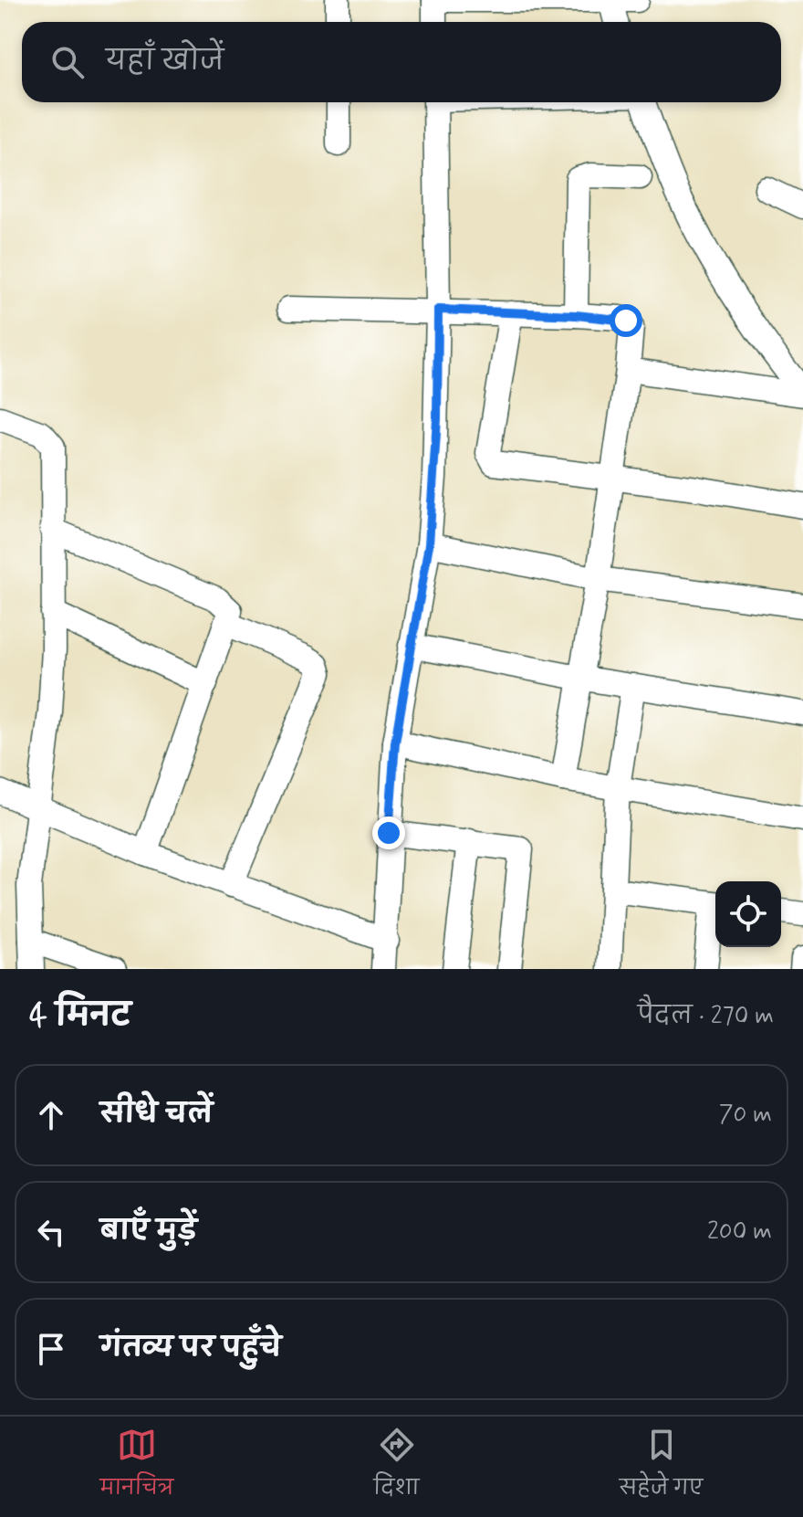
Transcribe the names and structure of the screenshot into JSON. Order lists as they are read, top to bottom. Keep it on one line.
{"page":{"search":"यहाँ खोजें","heading":["4 मिनट","पैदल · 270 m"],"list":[["सीधे चलें","70 m"],["बाएँ मुड़ें","200 m"],"गंतव्य पर पहुँचे"],"nav":["मानचित्र","दिशा","सहेजे गए"]}}
